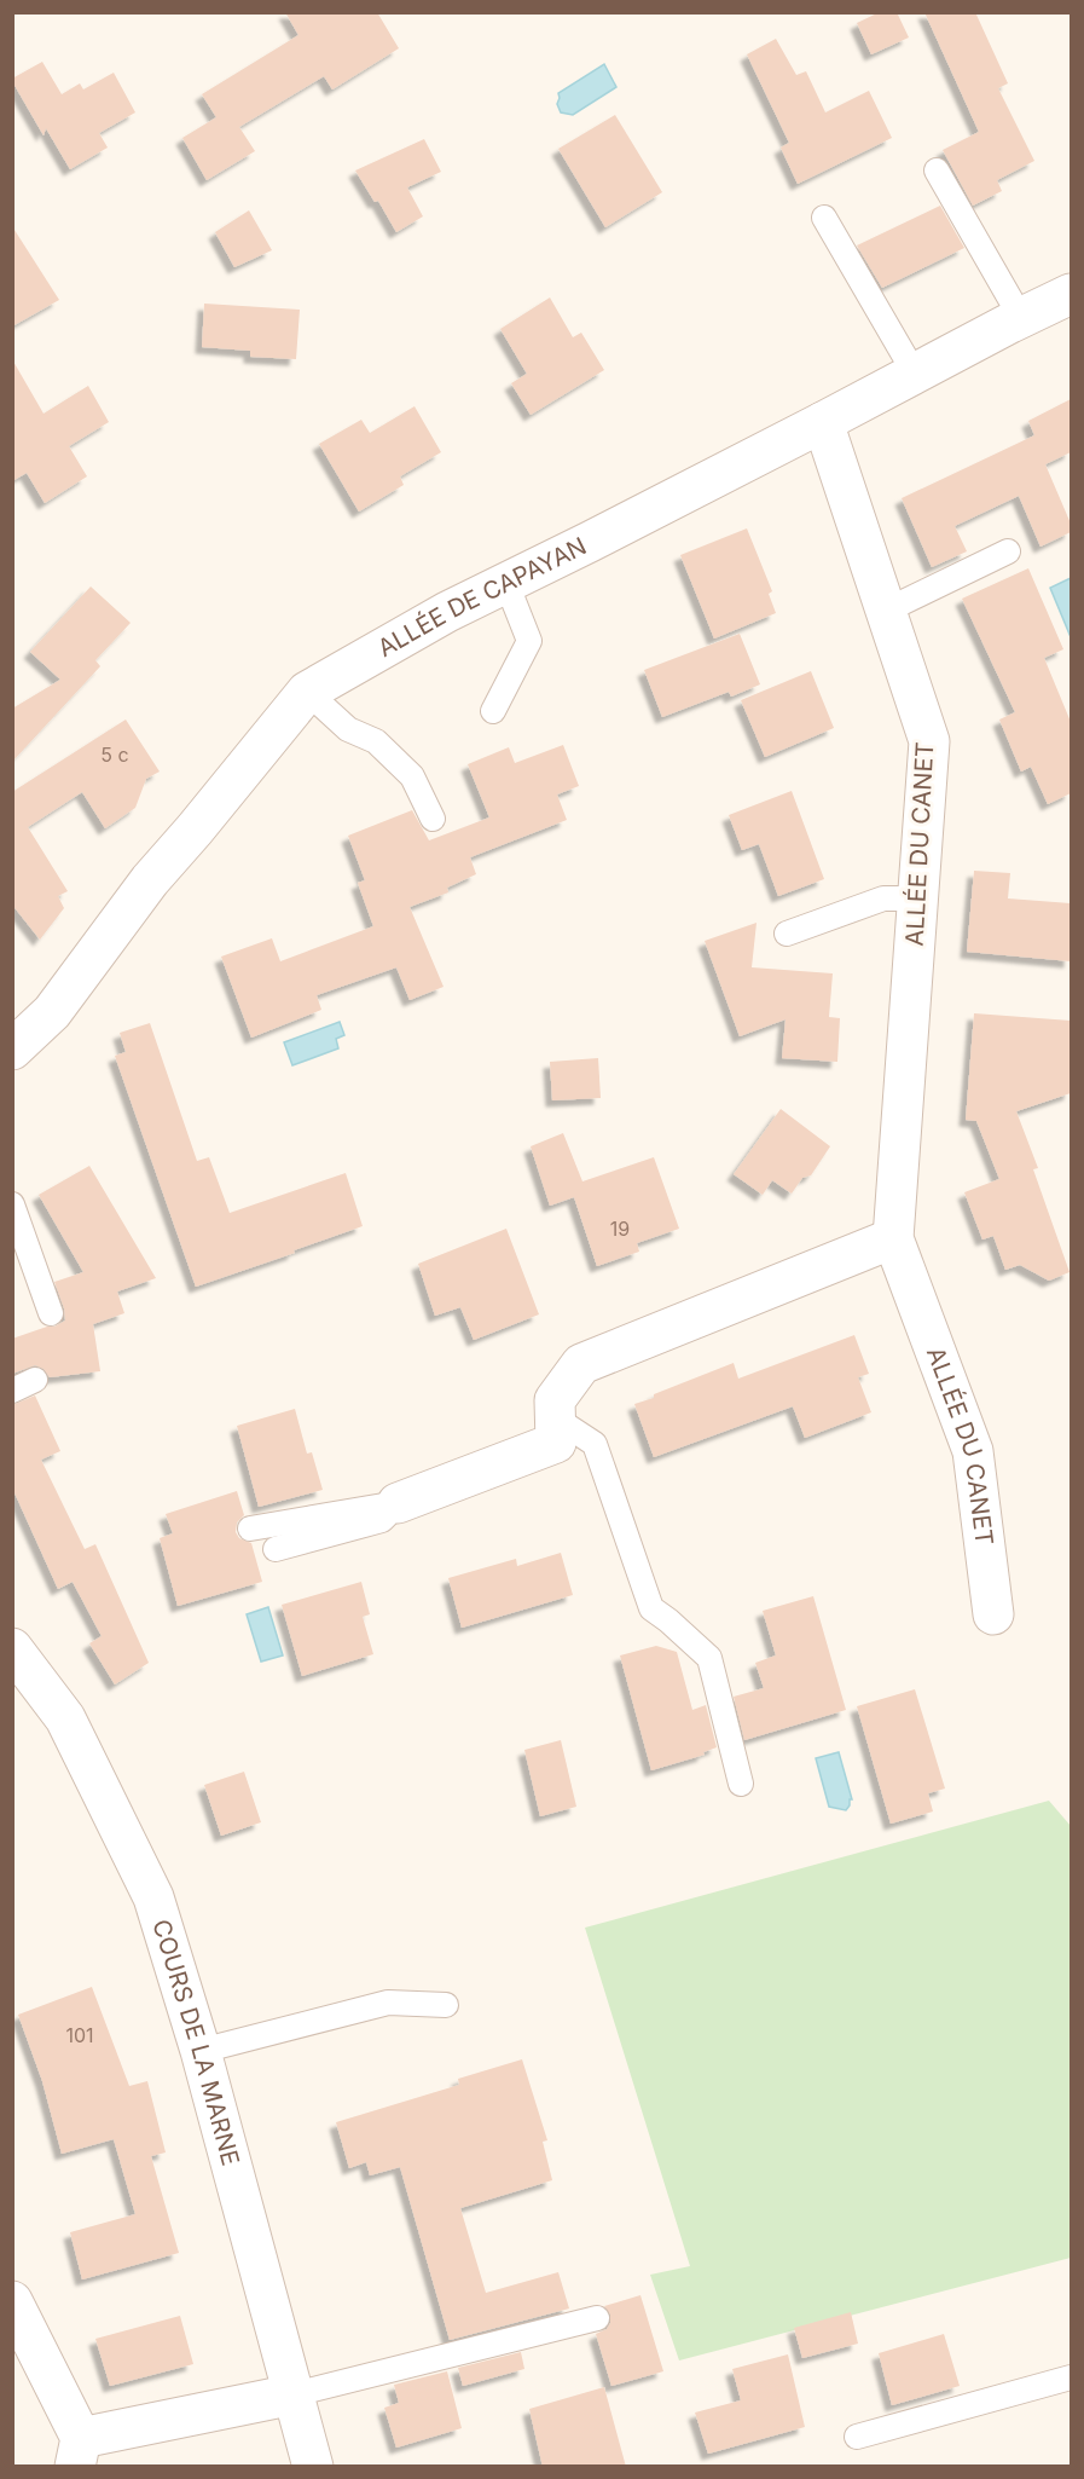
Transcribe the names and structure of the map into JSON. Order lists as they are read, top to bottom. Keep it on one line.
{"streets":{"street":["ALLÉE DE CAPAYAN","ALLÉE DU CANET","COURS DE LA MARNE"]},"crossings":[["ALLÉE DE CAPAYAN","ALLÉE DU CANET"]],"house_numbers":["5 c","19","101"]}
